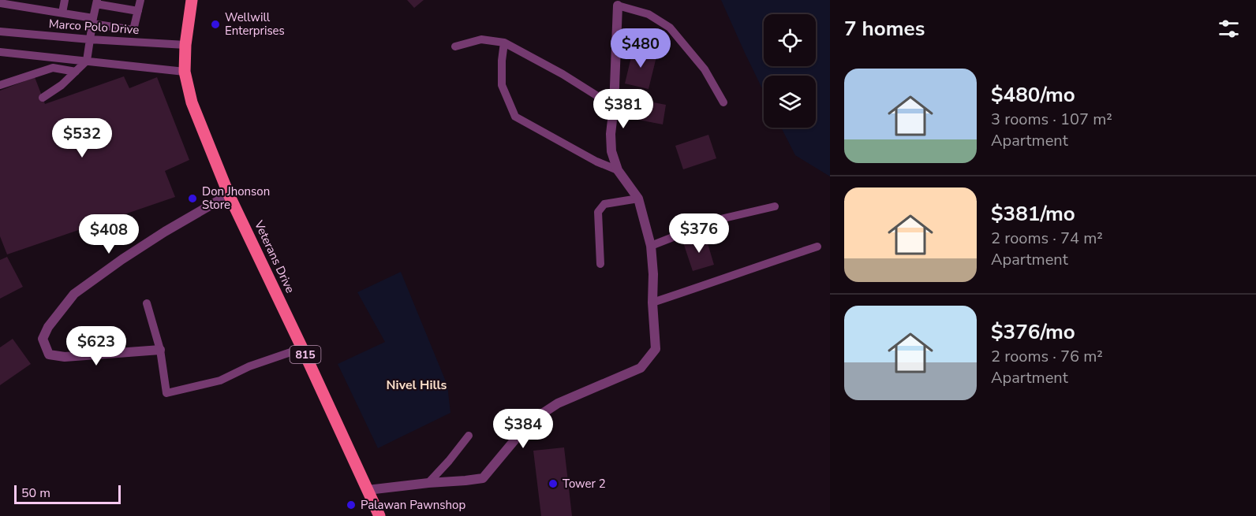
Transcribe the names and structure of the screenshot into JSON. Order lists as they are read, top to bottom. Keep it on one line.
{"streets":{"main road":["Veterans Drive","815"],"lane":["Marco Polo Drive"]},"crossings":[["Marco Polo Drive","Veterans Drive"]],"districts":["Nivel Hills"],"places":["Wellwill Enterprises","Don Jhonson Store","Tower 2","Palawan Pawnshop"],"scale_bar":"50 m","page":{"heading":"7 homes","price":["$480","$381","$532","$376","$408","$623","$384"],"list":[{"name":"$480/mo","note":"3 rooms · 107 m² · Apartment"},{"name":"$381/mo","note":"2 rooms · 74 m² · Apartment"},{"name":"$376/mo","note":"2 rooms · 76 m² · Apartment"}],"scale":"50 m"}}
